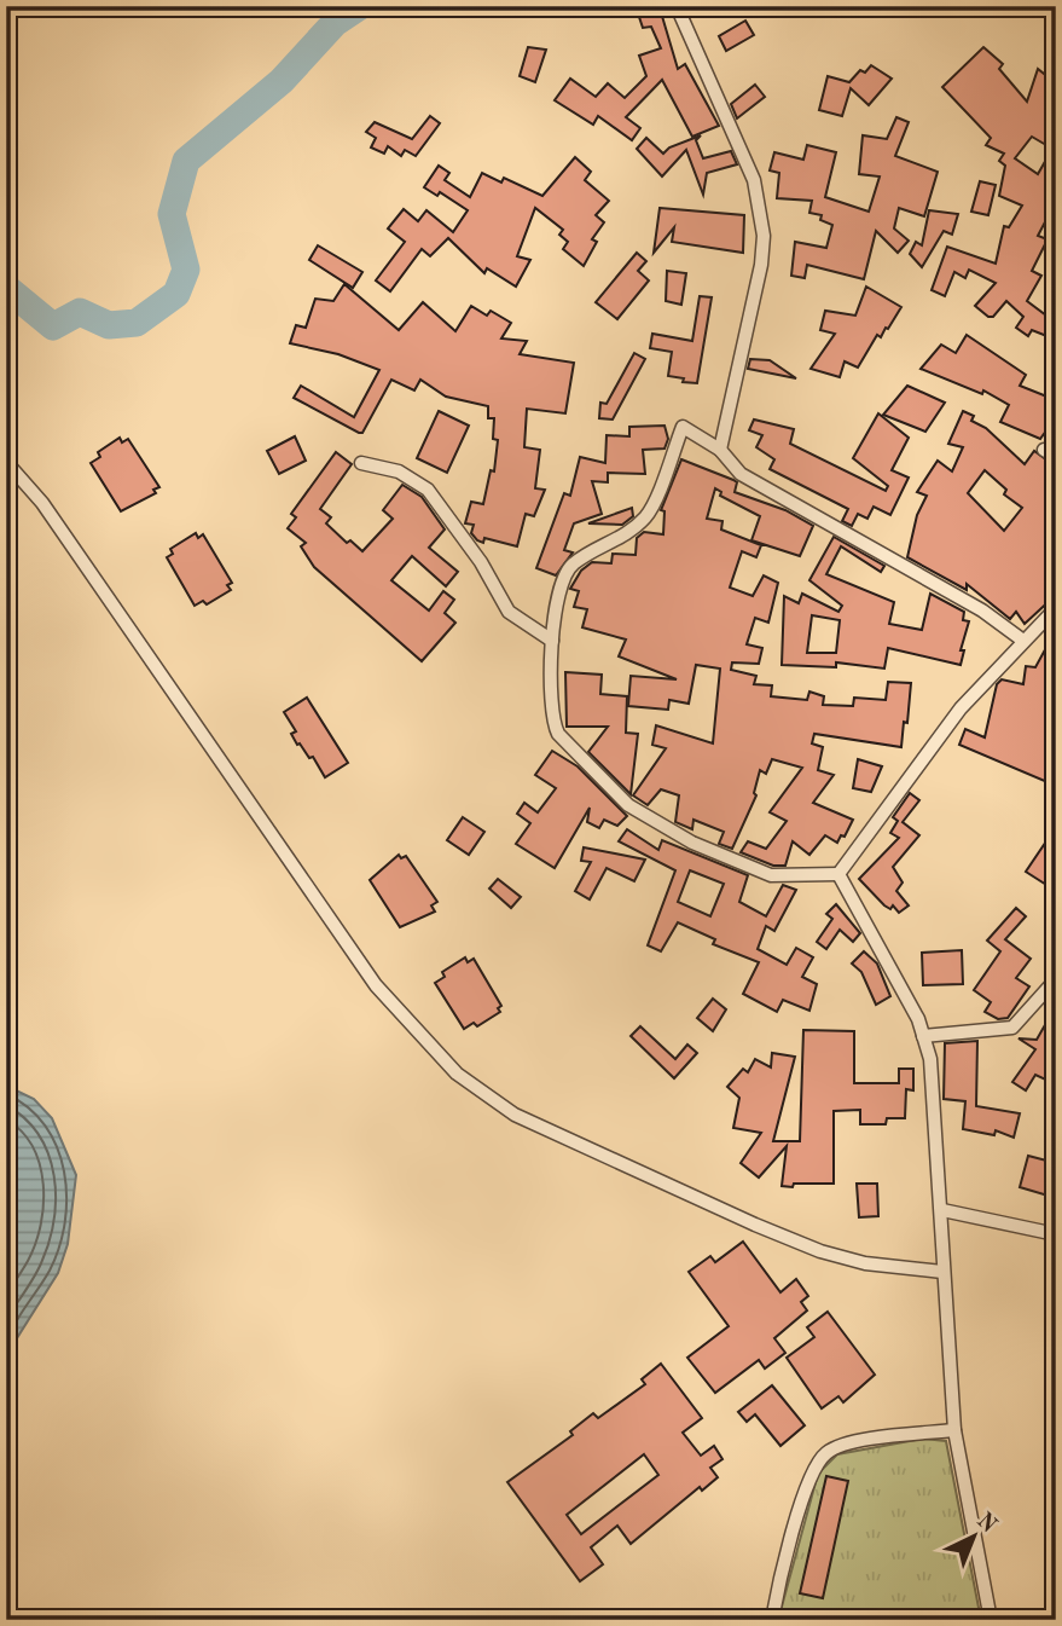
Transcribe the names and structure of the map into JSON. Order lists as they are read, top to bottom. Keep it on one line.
{"north":"top right"}
